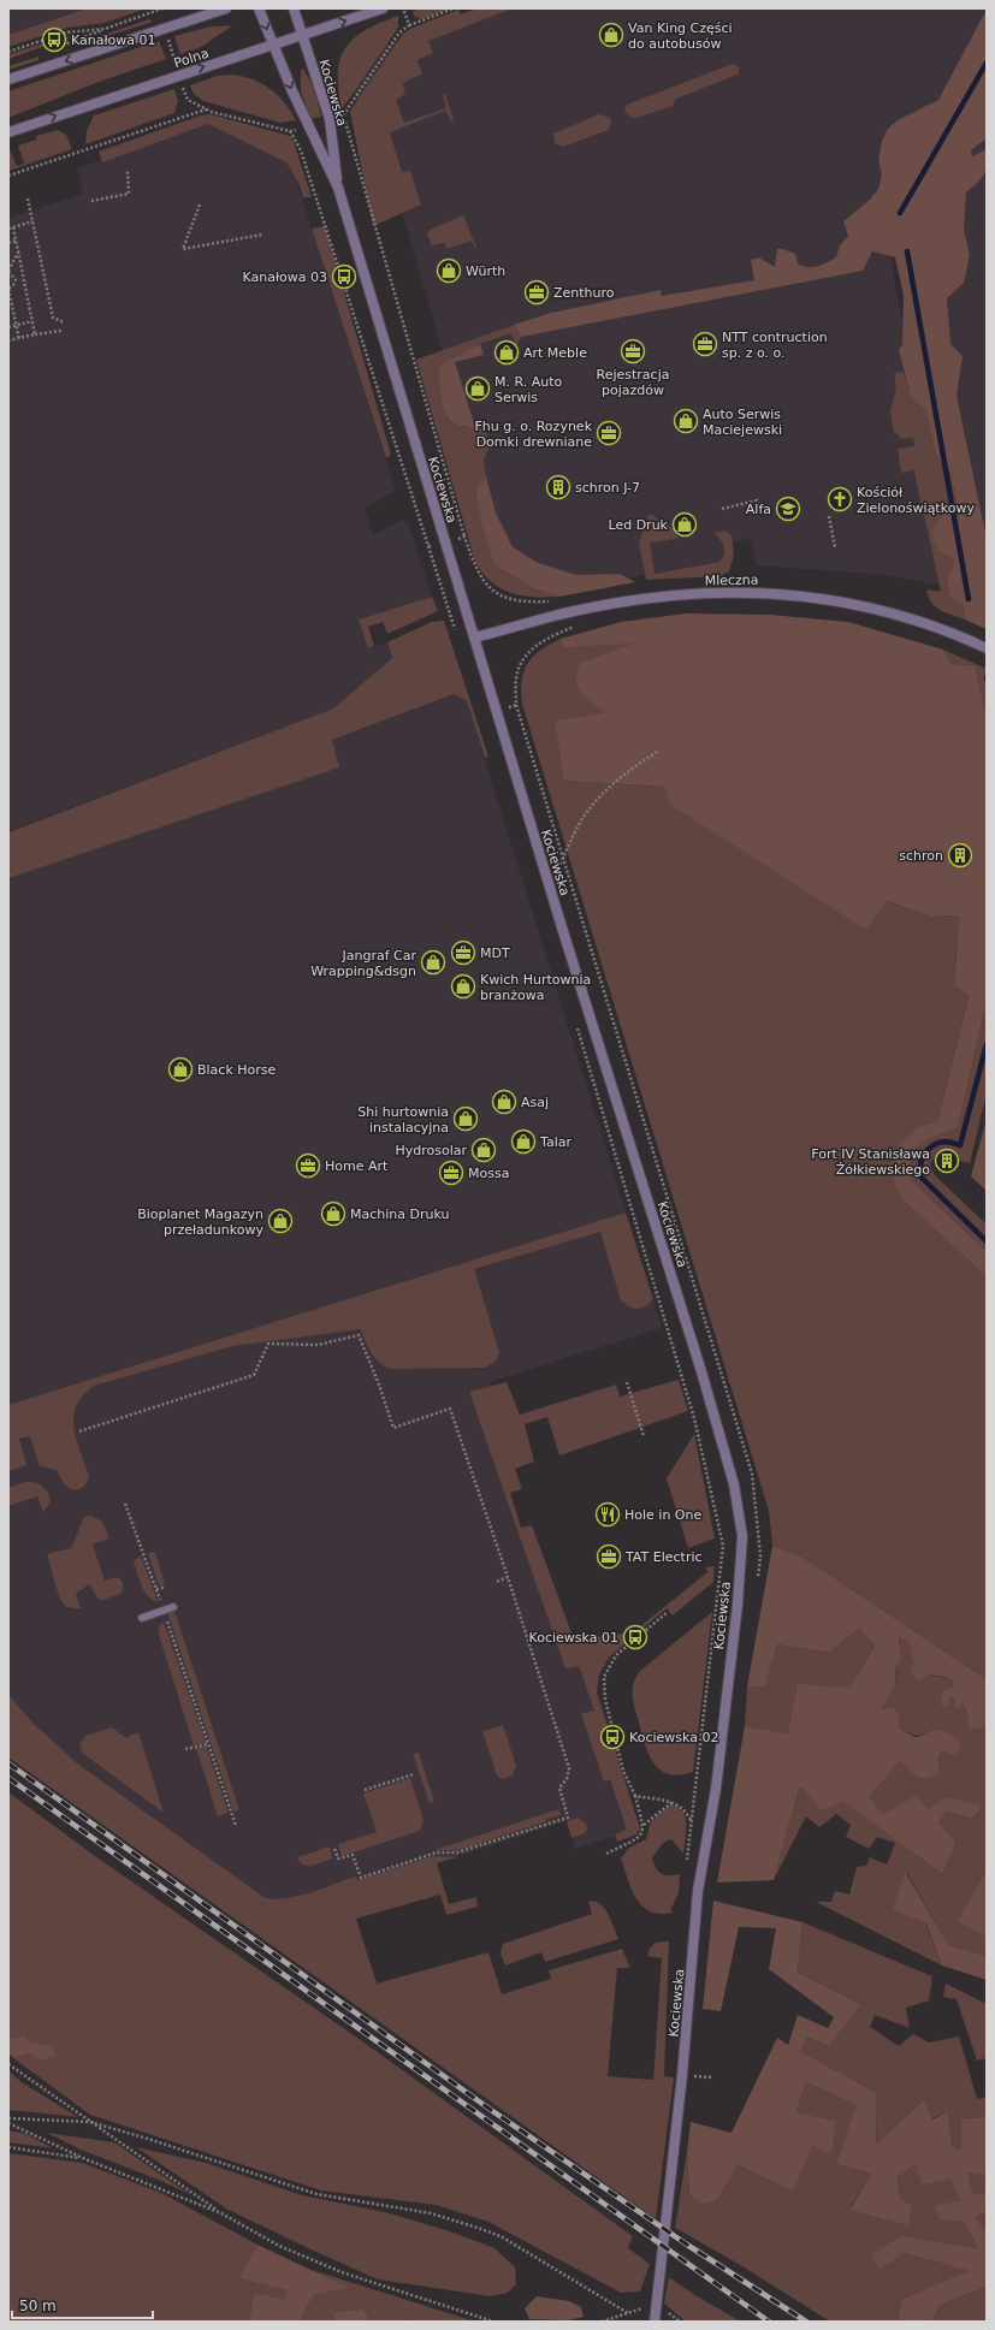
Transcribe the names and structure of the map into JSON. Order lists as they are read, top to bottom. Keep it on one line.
{"streets":{"street":["Polna","Kociewska","Mleczna"]},"crossings":[["Polna","Kociewska"],["Kociewska","Mleczna"]],"places":{"shop":["Van King Części do autobusów","Würth","Art Meble","M. R. Auto Serwis","Auto Serwis Maciejewski","Led Druk","Jangraf Car Wrapping&dsgn","Kwich Hurtownia branżowa","Black Horse","Asaj","Shi hurtownia instalacyjna","Talar","Hydrosolar","Machina Druku","Bioplanet Magazyn przeładunkowy"],"bus stop":["Kanałowa 01","Kanałowa 03","Kociewska 01","Kociewska 02"],"office":["Zenthuro","NTT contruction sp. z o. o.","Rejestracja pojazdów","Fhu g. o. Rozynek Domki drewniane","MDT","Home Art","Mossa","TAT Electric"],"building":["schron J-7","schron","Fort IV Stanisława Żółkiewskiego"],"church":["Kościół Zielonoświątkowy"],"school or university":["Alfa"],"restaurant":["Hole in One"]},"scale_bar":"50 m"}
